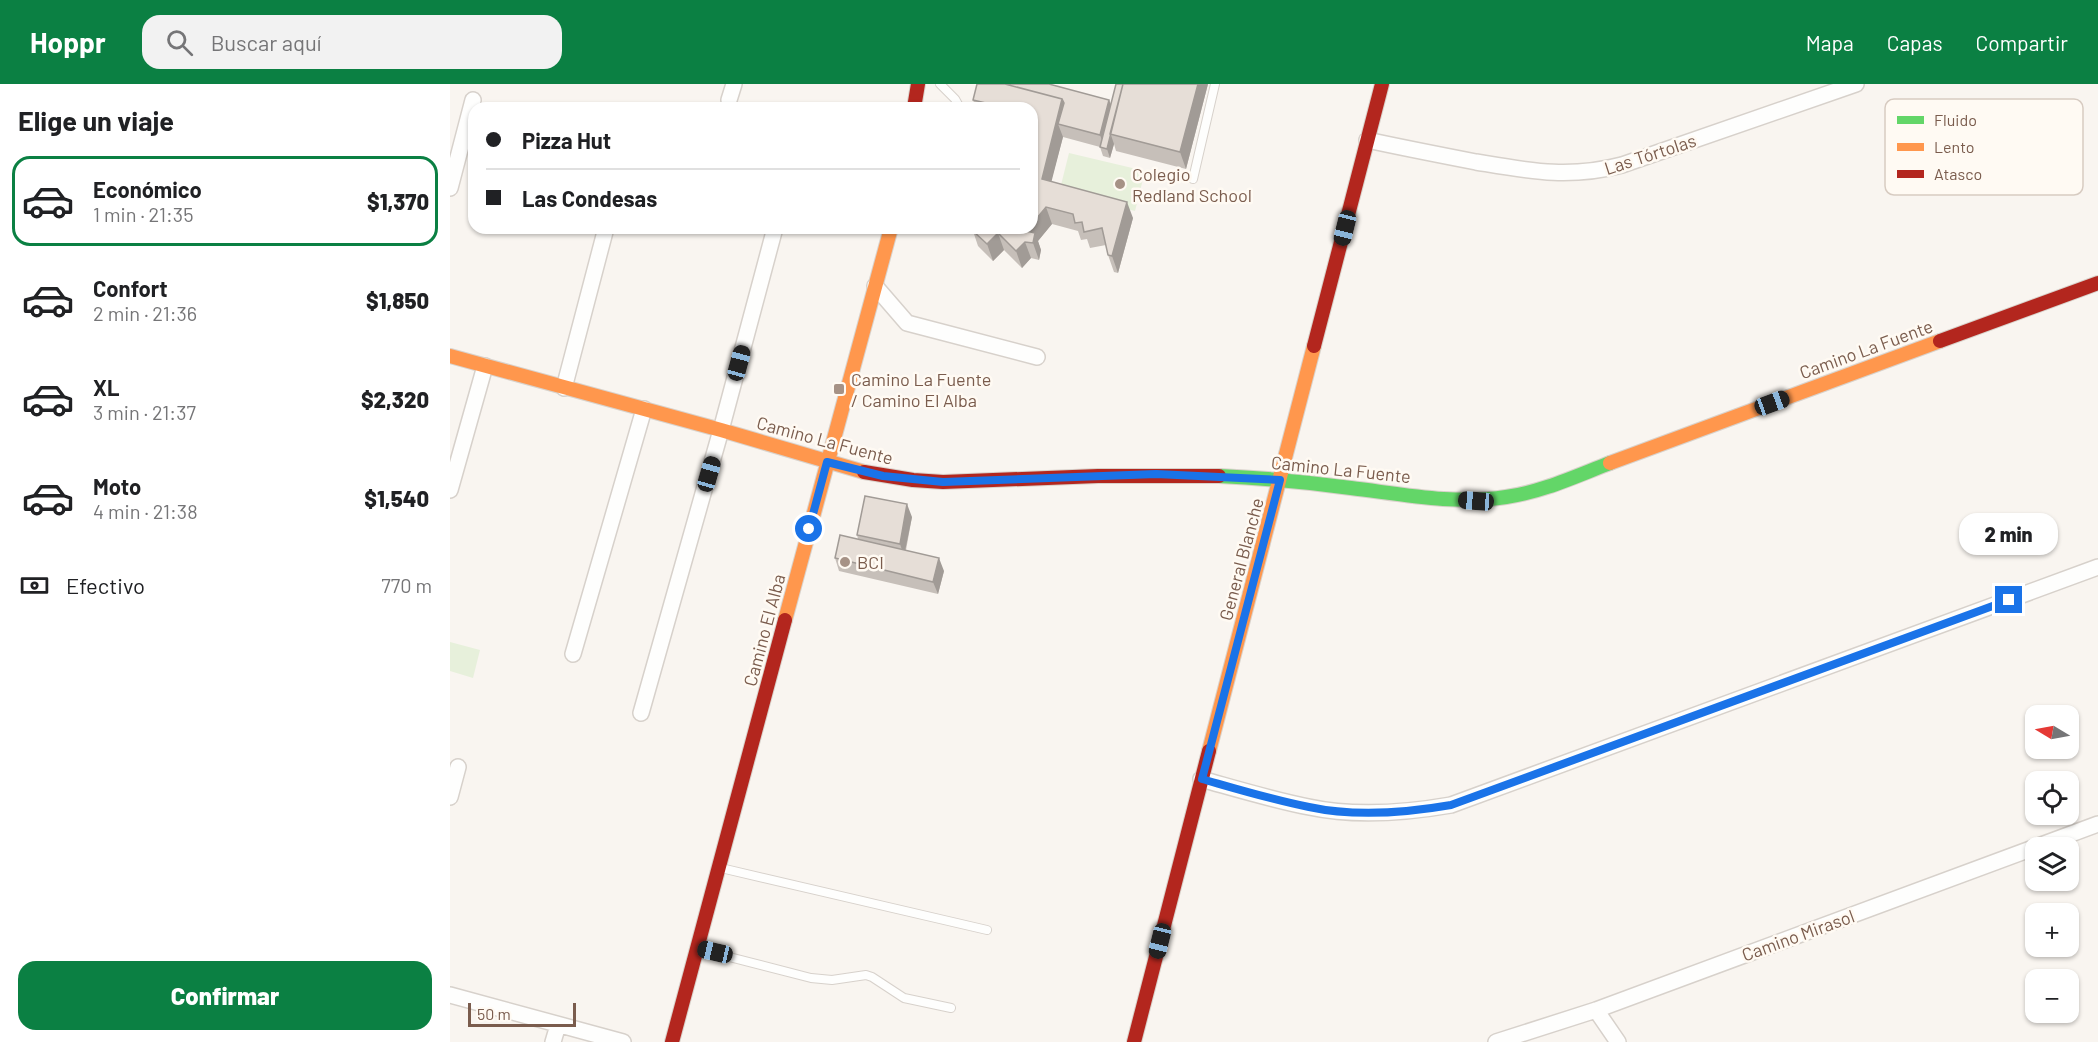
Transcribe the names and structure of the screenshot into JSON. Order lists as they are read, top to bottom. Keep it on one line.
{"streets":{"main road":["Camino La Fuente","General Blanche","Camino El Alba"],"street":["Las Tórtolas","Camino Mirasol"]},"crossings":[["Las Tórtolas","General Blanche"],["Camino La Fuente","General Blanche"],["Camino La Fuente","Camino El Alba"]],"places":{"other":["Colegio Redland School","BCI"],"transit":["Camino La Fuente / Camino El Alba"]},"legend":["Fluido","Lento","Atasco"],"scale_bar":"50 m","north":"left","page":{"header":"Hoppr","search":"Buscar aquí","nav":["Mapa","Capas","Compartir"],"heading":"Elige un viaje","banner":["Pizza Hut","Las Condesas"],"list":[{"name":"Económico","note":"1 min · 21:35","value":"$1,370"},{"name":"Confort","note":"2 min · 21:36","value":"$1,850"},{"name":"XL","note":"3 min · 21:37","value":"$2,320"},{"name":"Moto","note":"4 min · 21:38","value":"$1,540"}],"bubble":"2 min","pay":["Efectivo","770 m"],"map_buttons":["+","−"],"buttons":"Confirmar","scale":"50 m"}}
